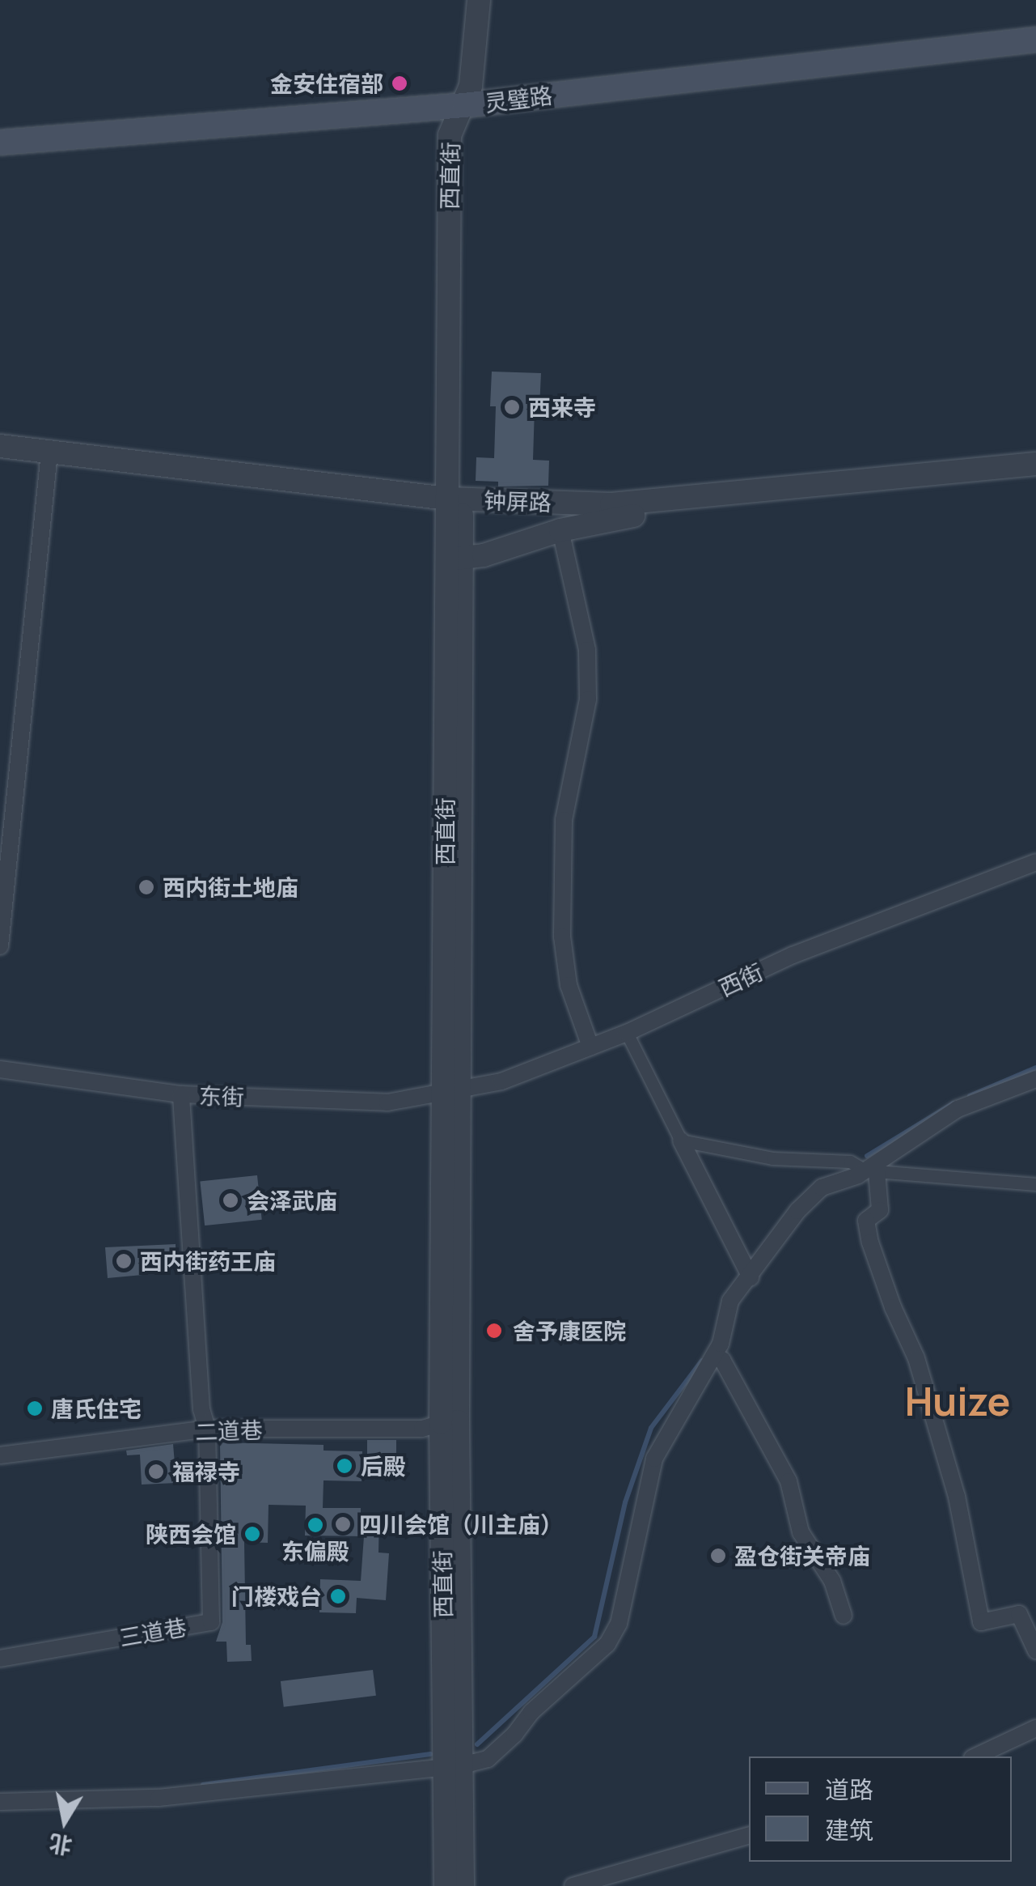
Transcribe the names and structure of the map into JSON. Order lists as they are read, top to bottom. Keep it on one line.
{"streets":{"main road":["灵璧路"],"street":["西直街","钟屏路","西街","东街","二道巷","三道巷"]},"crossings":[["灵璧路","西直街"],["西直街","钟屏路"],["西直街","西街"],["西直街","东街"],["西直街","二道巷"],["西街","东街"],["二道巷","三道巷"]],"districts":["Huize"],"places":["金安住宿部","西来寺","西内街土地庙","会泽武庙","西内街药王庙","舍予康医院","唐氏住宅","后殿","福禄寺","四川会馆（川主庙）","东偏殿","陕西会馆","盈仓街关帝庙","门楼戏台"],"legend":["道路","建筑"],"north":"bottom"}
